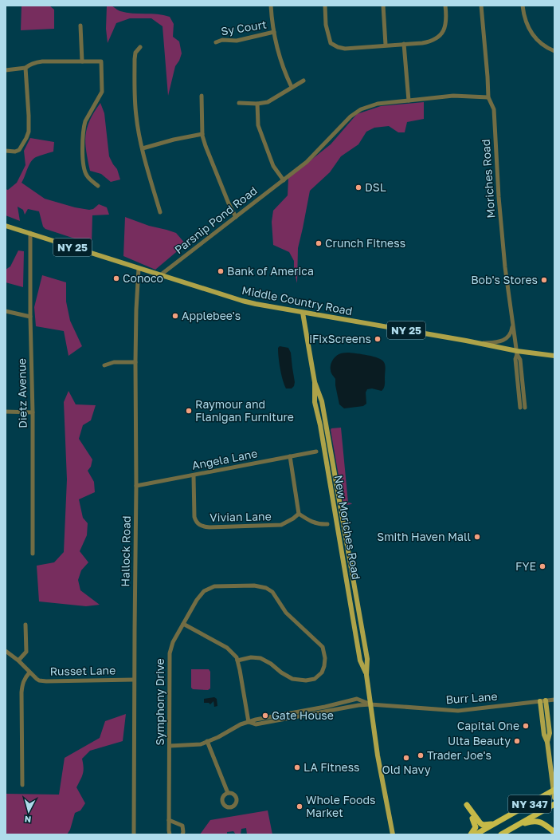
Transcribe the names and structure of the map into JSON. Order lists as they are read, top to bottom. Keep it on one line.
{"streets":{"highway":["NY 347"],"main road":["NY 25","Middle Country Road","New Moriches Road"],"street":["Sy Court","Moriches Road","Parsnip Pond Road","Dietz Avenue","Angela Lane","Vivian Lane","Hallock Road","Russet Lane","Burr Lane","Symphony Drive"]},"crossings":[["Moriches Road","Middle Country Road"],["Parsnip Pond Road","Middle Country Road"],["Middle Country Road","Dietz Avenue"],["Middle Country Road","New Moriches Road"],["Middle Country Road","Hallock Road"],["Angela Lane","Vivian Lane"],["Angela Lane","Hallock Road"],["New Moriches Road","Burr Lane"],["Hallock Road","Russet Lane"]],"places":["DSL","Crunch Fitness","Bank of America","Conoco","Bob's Stores","Applebee's","iFixScreens","Raymour and Flanigan Furniture","Smith Haven Mall","FYE","Gate House","Capital One","Ulta Beauty","Trader Joe's","Old Navy","LA Fitness","Whole Foods Market"],"north":"bottom"}
